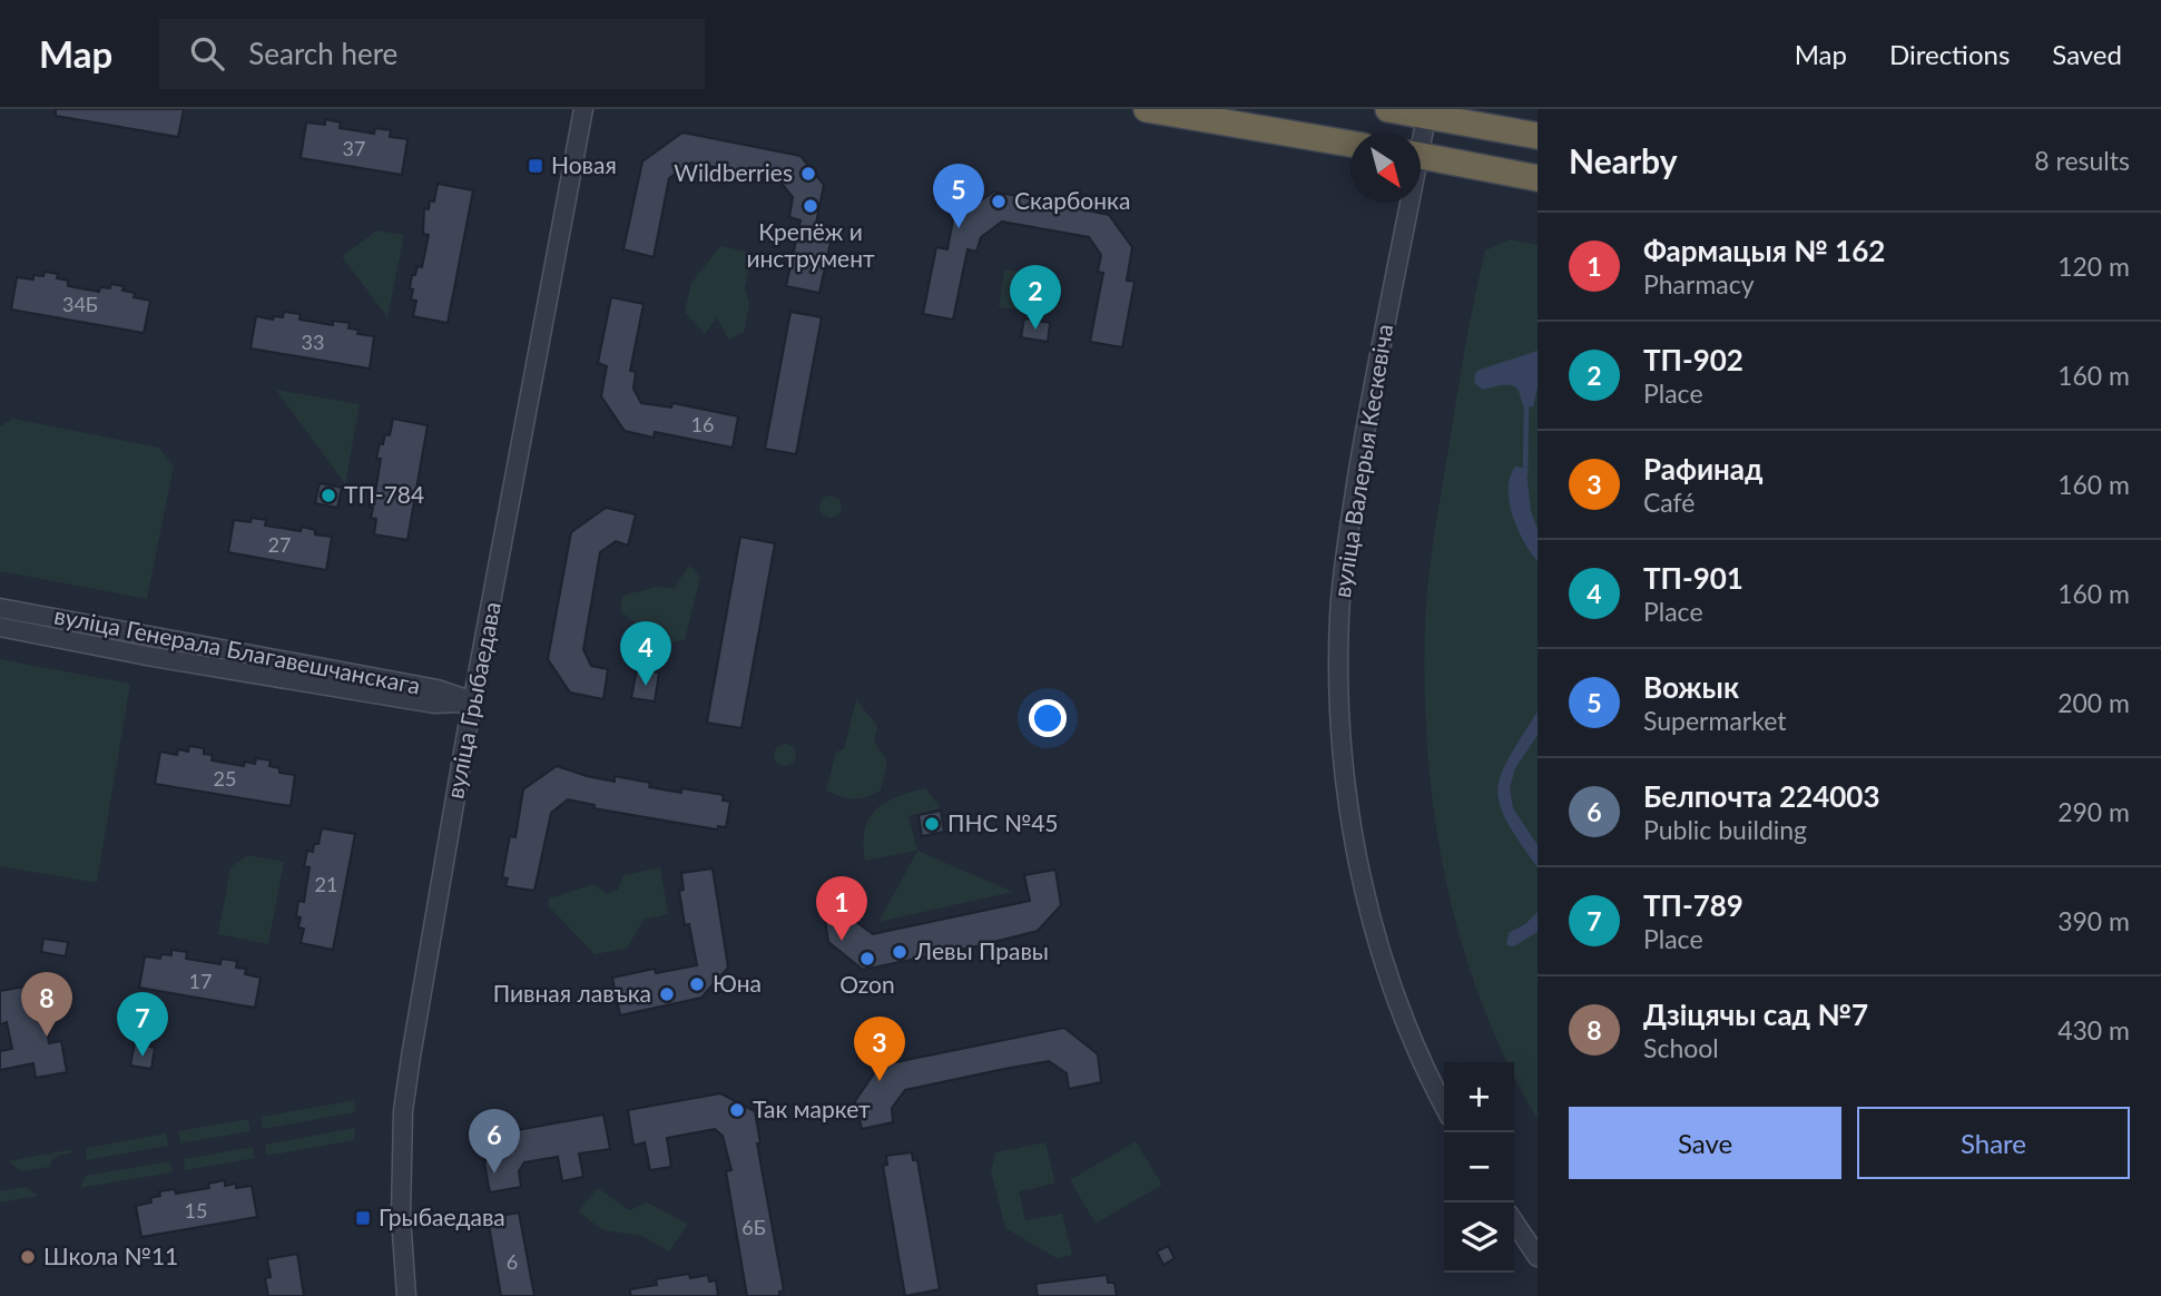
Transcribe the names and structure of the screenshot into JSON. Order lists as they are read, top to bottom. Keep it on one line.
{"streets":{"street":["вуліца Валерыя Кескевіча","вуліца Генерала Благавешчанскага","вуліца Грыбаедава"]},"crossings":[["вуліца Генерала Благавешчанскага","вуліца Грыбаедава"]],"places":{"transit":["Новая","Грыбаедава"],"other":["Wildberries","Скарбонка","Крепёж и инструмент","ТП-784","ПНС №45","Левы Правы","Ozon","Юна","Пивная лавъка","Так маркет","Школа №11"]},"house_numbers":["37","34Б","33","16","27","25","21","17","15","6Б","6"],"north":"bottom right","page":{"header":"Map","search":"Search here","nav":["Map","Directions","Saved"],"heading":["Nearby","8 results"],"pins":["5","2","4","1","8","7","3","6"],"list":[{"mark":"1","name":"Фармацыя № 162","note":"Pharmacy","value":"120 m"},{"mark":"2","name":"ТП-902","note":"Place","value":"160 m"},{"mark":"3","name":"Рафинад","note":"Café","value":"160 m"},{"mark":"4","name":"ТП-901","note":"Place","value":"160 m"},{"mark":"5","name":"Вожык","note":"Supermarket","value":"200 m"},{"mark":"6","name":"Белпочта 224003","note":"Public building","value":"290 m"},{"mark":"7","name":"ТП-789","note":"Place","value":"390 m"},{"mark":"8","name":"Дзіцячы сад №7","note":"School","value":"430 m"}],"map_buttons":["+","−"],"buttons":["Save","Share"]}}
